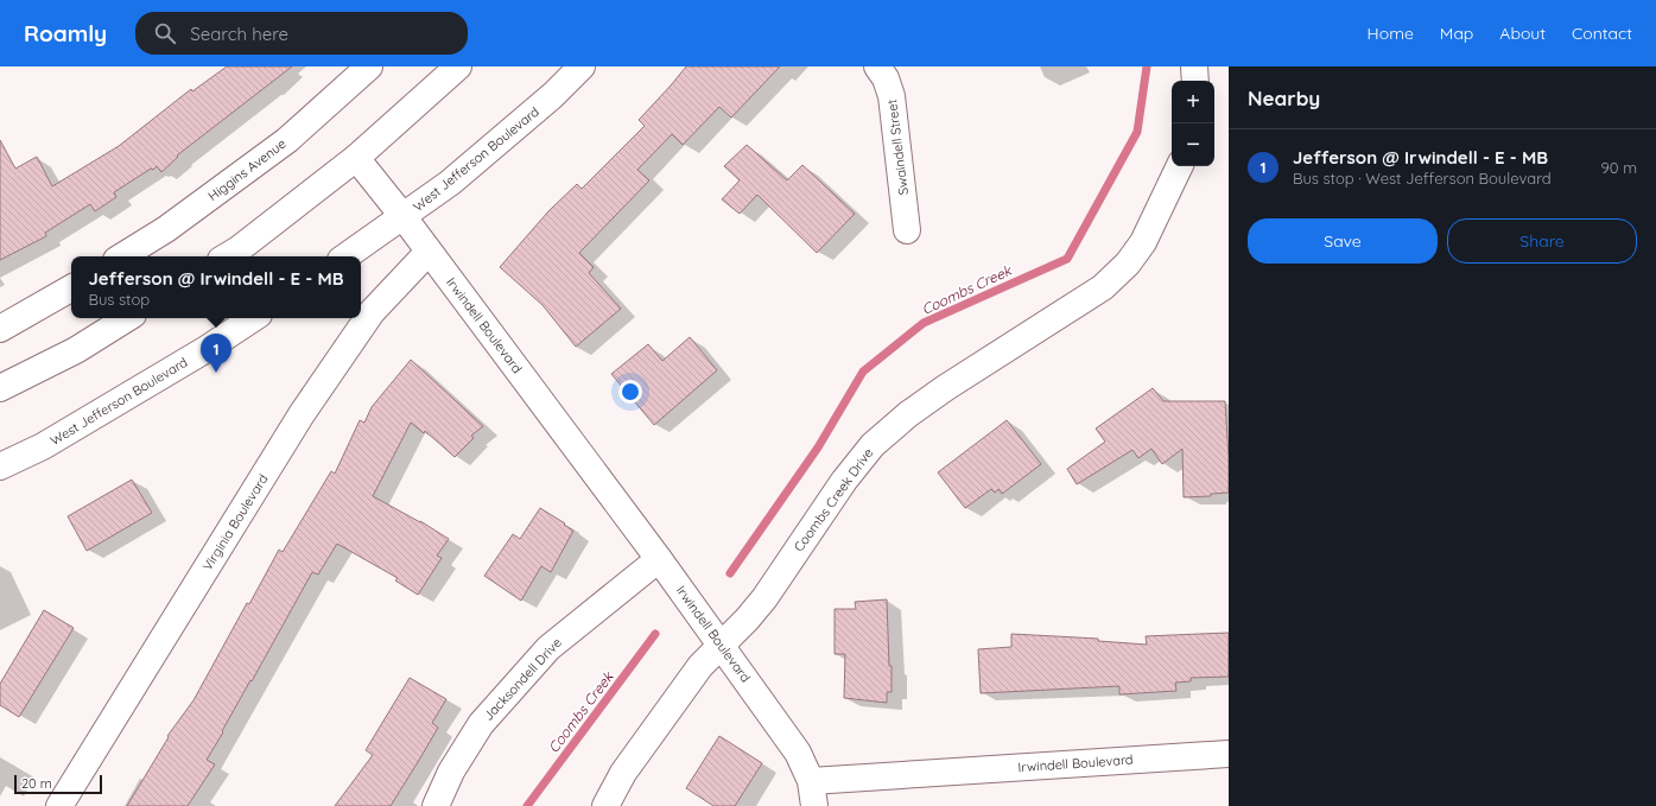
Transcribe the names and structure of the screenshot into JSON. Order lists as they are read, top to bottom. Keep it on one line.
{"streets":{"street":["Swaindell Street","West Jefferson Boulevard","Higgins Avenue","Irwindell Boulevard","Coombs Creek Drive","Virginia Boulevard","Jacksondell Drive"]},"crossings":[["West Jefferson Boulevard","Irwindell Boulevard"],["Irwindell Boulevard","Coombs Creek Drive"],["Irwindell Boulevard","Virginia Boulevard"],["Irwindell Boulevard","Jacksondell Drive"]],"water":["Coombs Creek"],"scale_bar":"20 m","page":{"header":"Roamly","search":"Search here","nav":["Home","Map","About","Contact"],"heading":"Nearby","map_buttons":["+","−"],"list":[{"mark":"1","name":"Jefferson @ Irwindell - E - MB","note":"Bus stop · West Jefferson Boulevard","value":"90 m"}],"buttons":["Save","Share"],"popup":["Jefferson @ Irwindell - E - MB","Bus stop"],"pins":"1","scale":"20 m"}}
